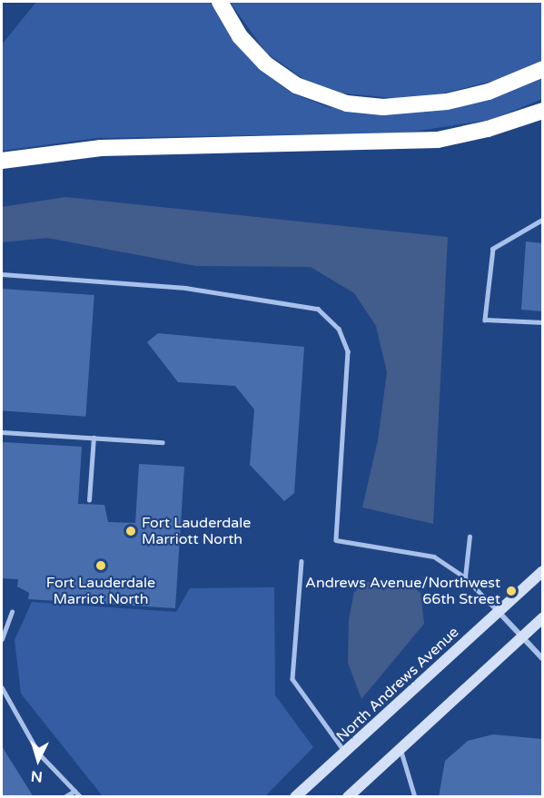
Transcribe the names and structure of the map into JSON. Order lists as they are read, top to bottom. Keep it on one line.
{"streets":{"main road":["North Andrews Avenue"]},"places":["Fort Lauderdale Marriott North","Fort Lauderdale Marriot North","Andrews Avenue/Northwest 66th Street"],"north":"bottom"}
